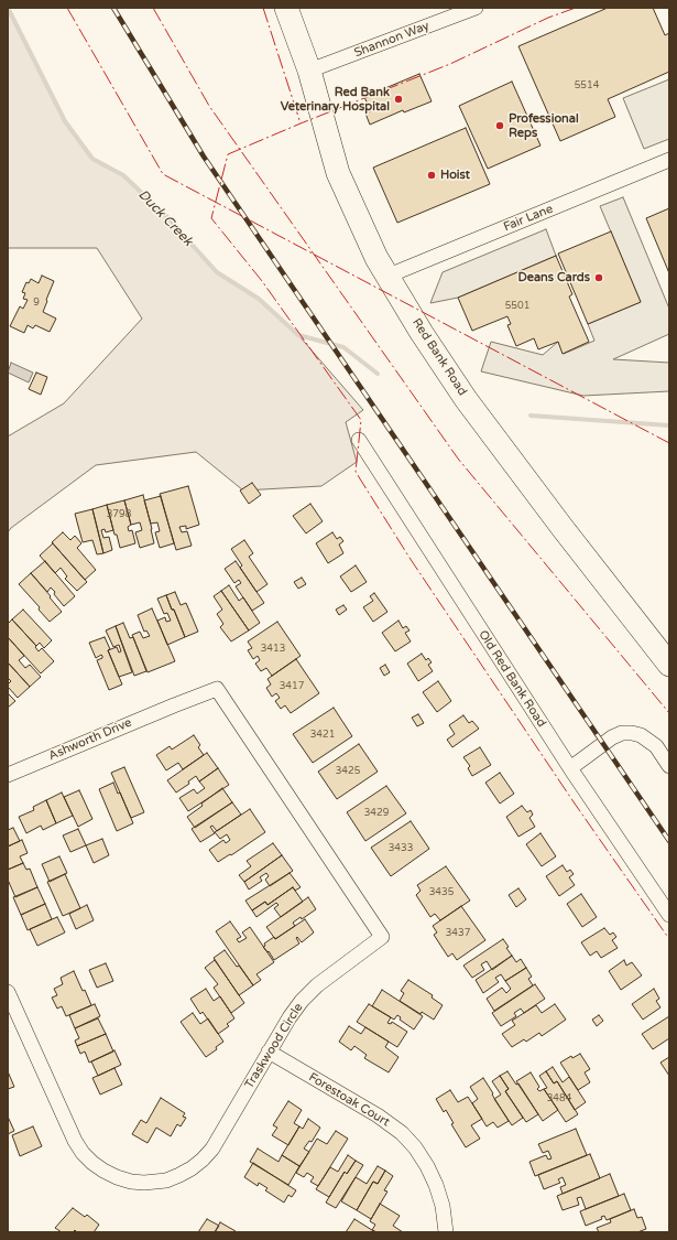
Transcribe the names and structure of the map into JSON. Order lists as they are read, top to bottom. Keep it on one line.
{"streets":{"highway":["Red Bank Road"],"street":["Shannon Way","Fair Lane","Old Red Bank Road","Ashworth Drive","Traskwood Circle","Forestoak Court"]},"crossings":[["Shannon Way","Red Bank Road"],["Fair Lane","Red Bank Road"],["Ashworth Drive","Traskwood Circle"],["Traskwood Circle","Forestoak Court"]],"water":["Duck Creek"],"places":["Red Bank Veterinary Hospital","Professional Reps","Hoist","Deans Cards"],"house_numbers":["5514","9","5501","3798","3413","3417","3421","3425","3429","3433","3435","3437","3484"]}
